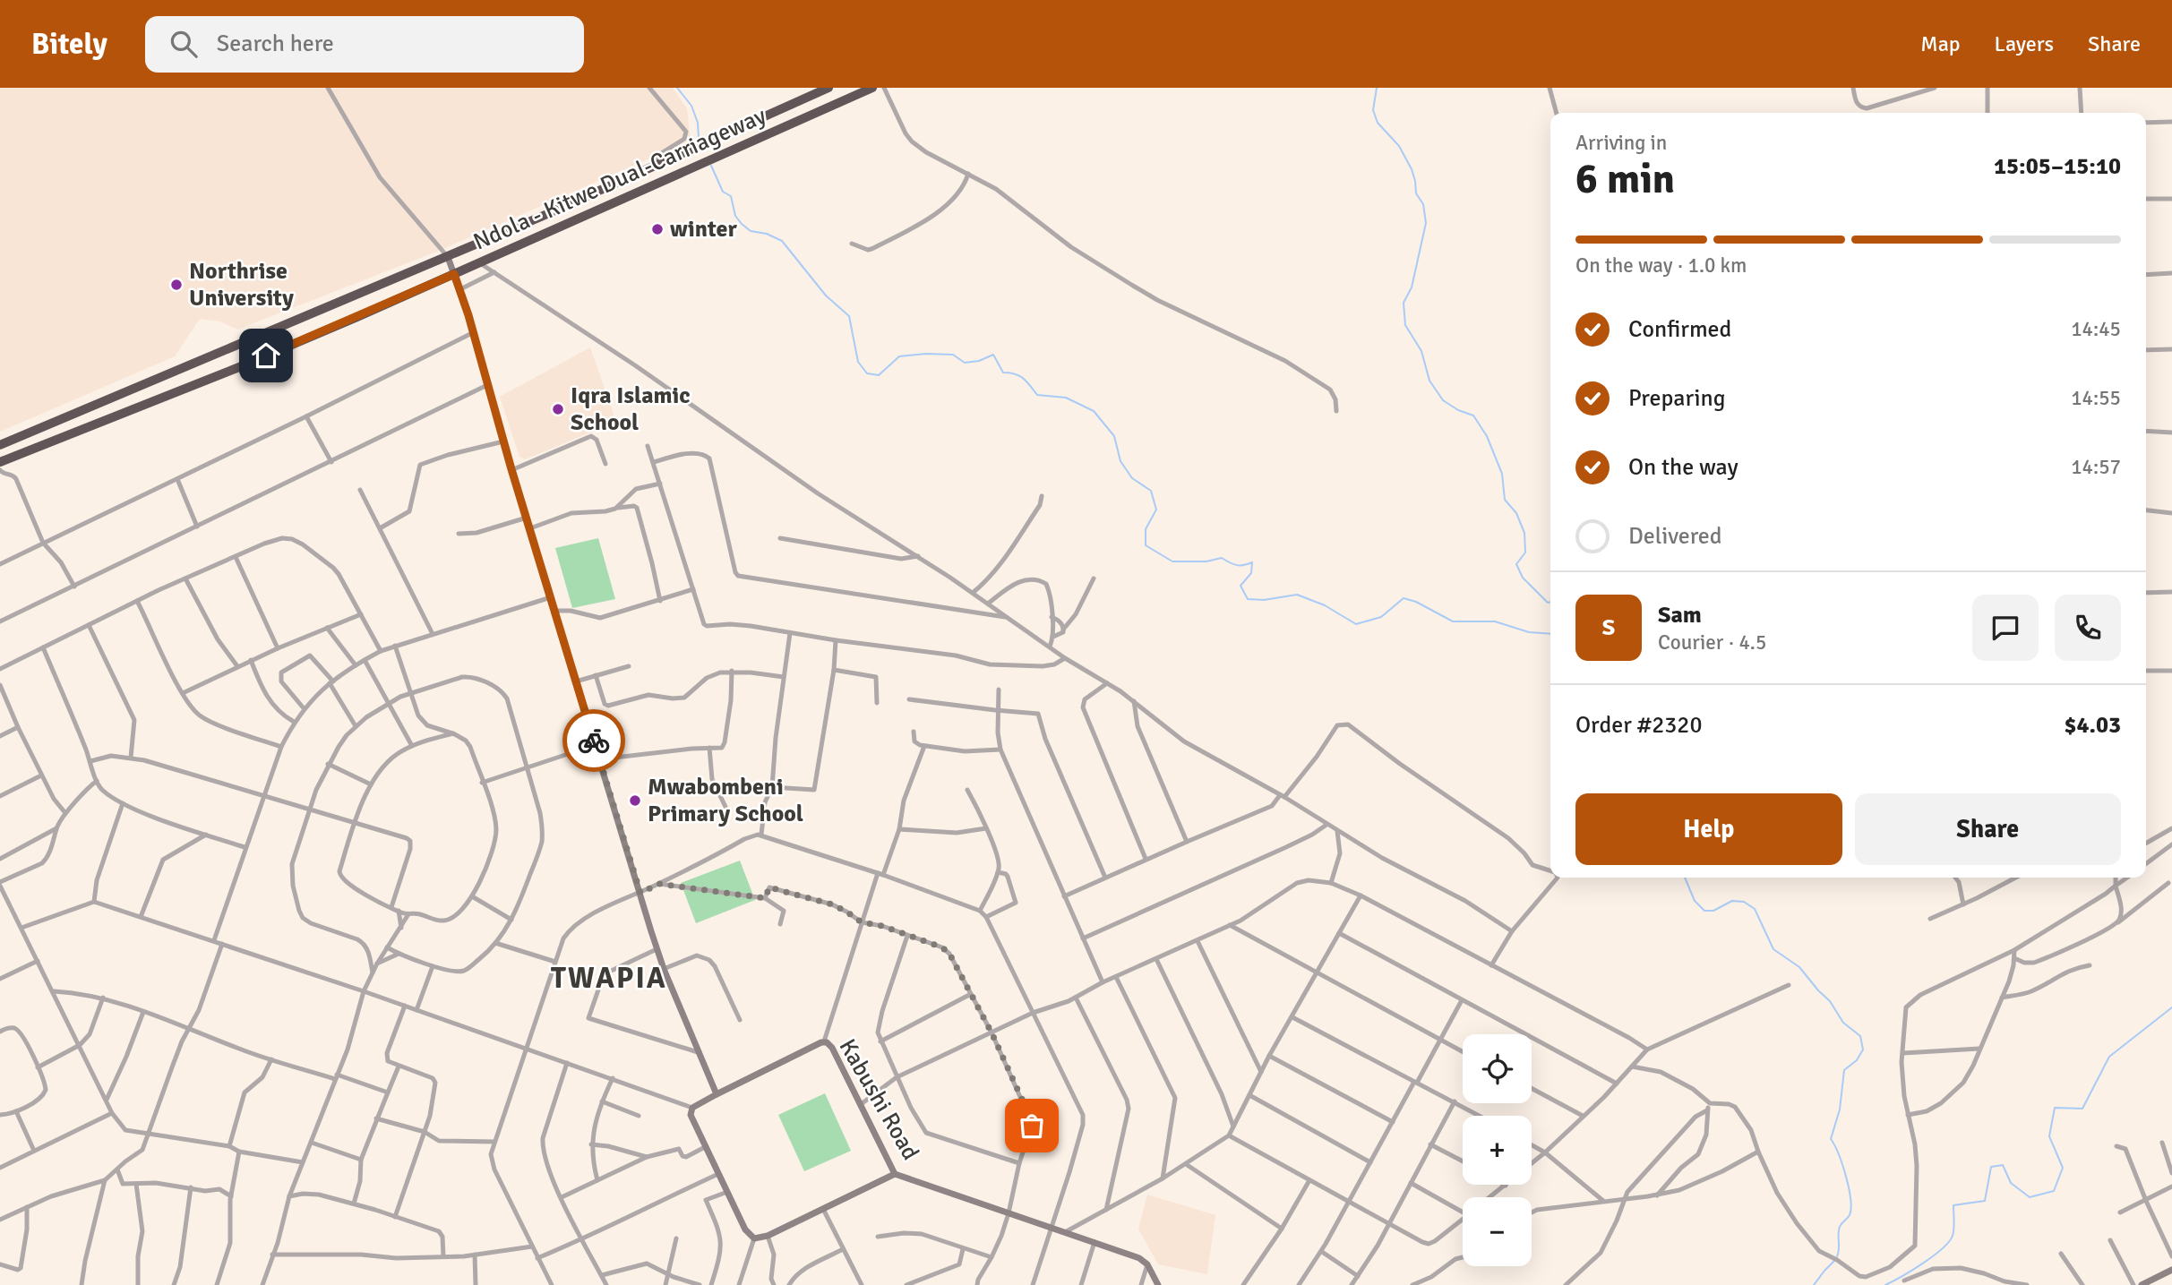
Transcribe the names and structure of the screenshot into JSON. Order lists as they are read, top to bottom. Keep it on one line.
{"streets":{"highway":["Ndola - Kitwe Dual-Carriageway"],"main road":["Kabushi Road"]},"districts":["TWAPIA"],"places":["winter","Northrise University","Iqra Islamic School","Mwabombeni Primary School"],"page":{"header":"Bitely","search":"Search here","nav":["Map","Layers","Share"],"heading":["6 min","Arriving in","15:05–15:10"],"panel":["Sam","Courier · 4.5","Order #2320","$4.03"],"bar":"On the way · 1.0 km","list":[["Confirmed","14:45"],["Preparing","14:55"],["On the way","14:57"],"Delivered"],"round":"S","buttons":["Help","Share"],"map_buttons":["+","−"]}}
